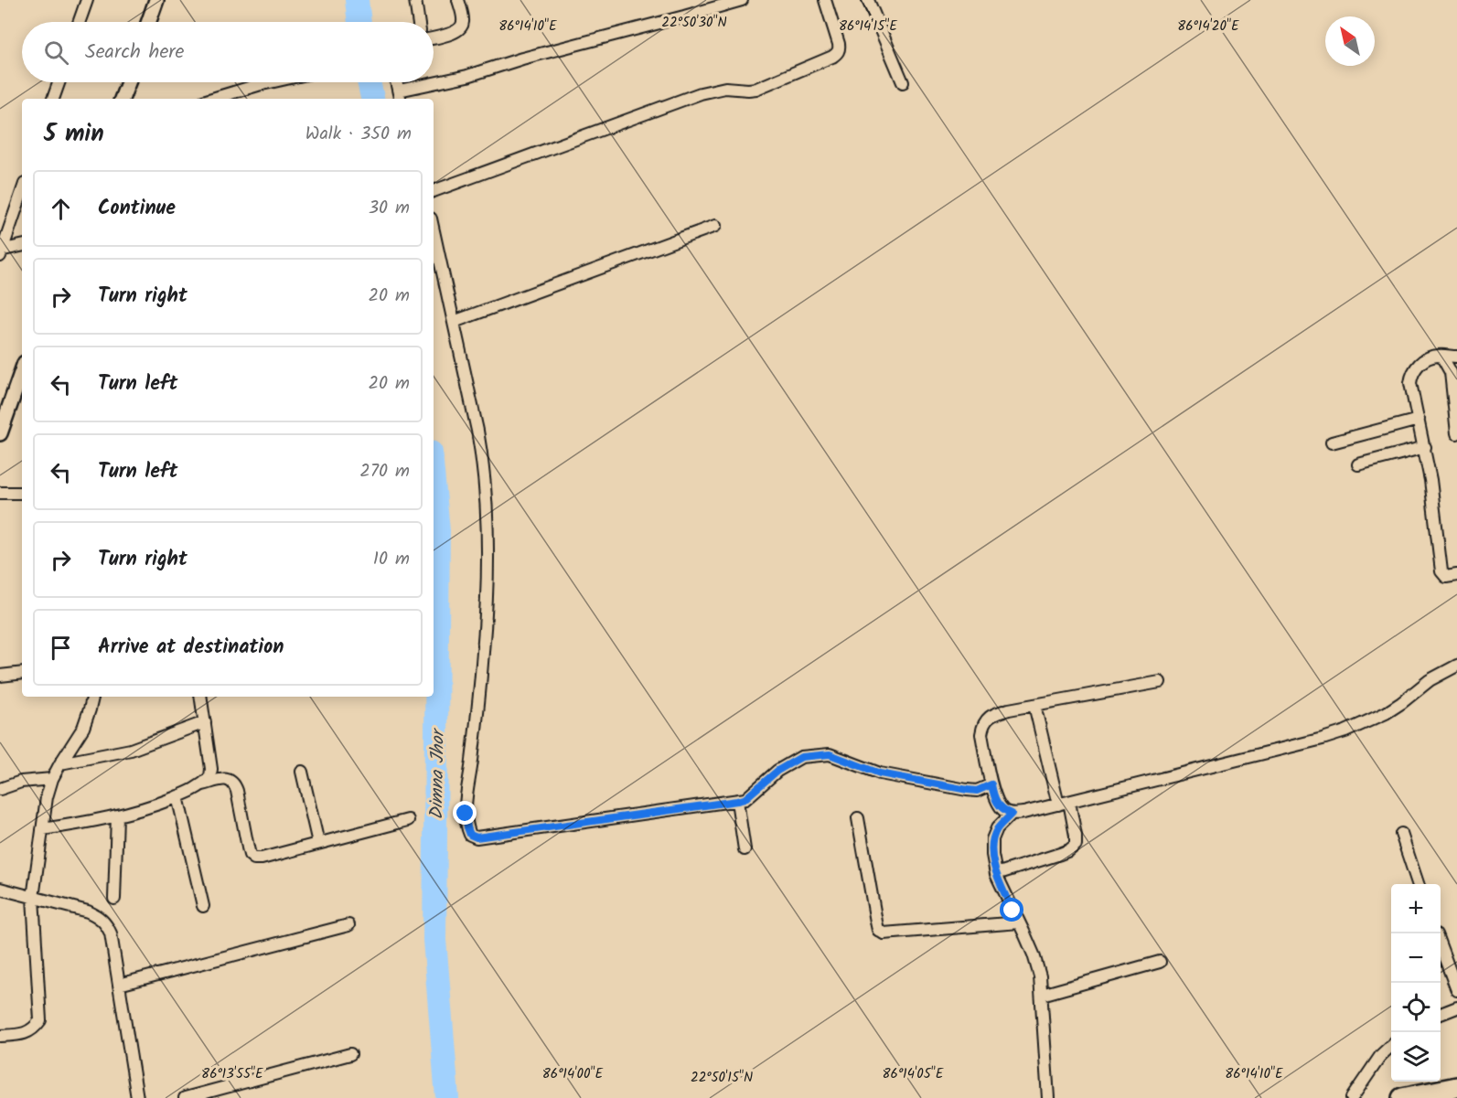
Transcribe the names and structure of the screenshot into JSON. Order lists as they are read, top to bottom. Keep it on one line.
{"water":["Dimna Jhor"],"north":"top left","page":{"search":"Search here","heading":["5 min","Walk · 350 m"],"list":[["Continue","30 m"],["Turn right","20 m"],["Turn left","20 m"],["Turn left","270 m"],["Turn right","10 m"],"Arrive at destination"],"map_buttons":["+","−"]},"coordinates":["22°50'30\"N","86°14'20\"E","86°14'10\"E","86°14'15\"E","86°13'55\"E","86°14'00\"E","86°14'05\"E","22°50'15\"N"]}
